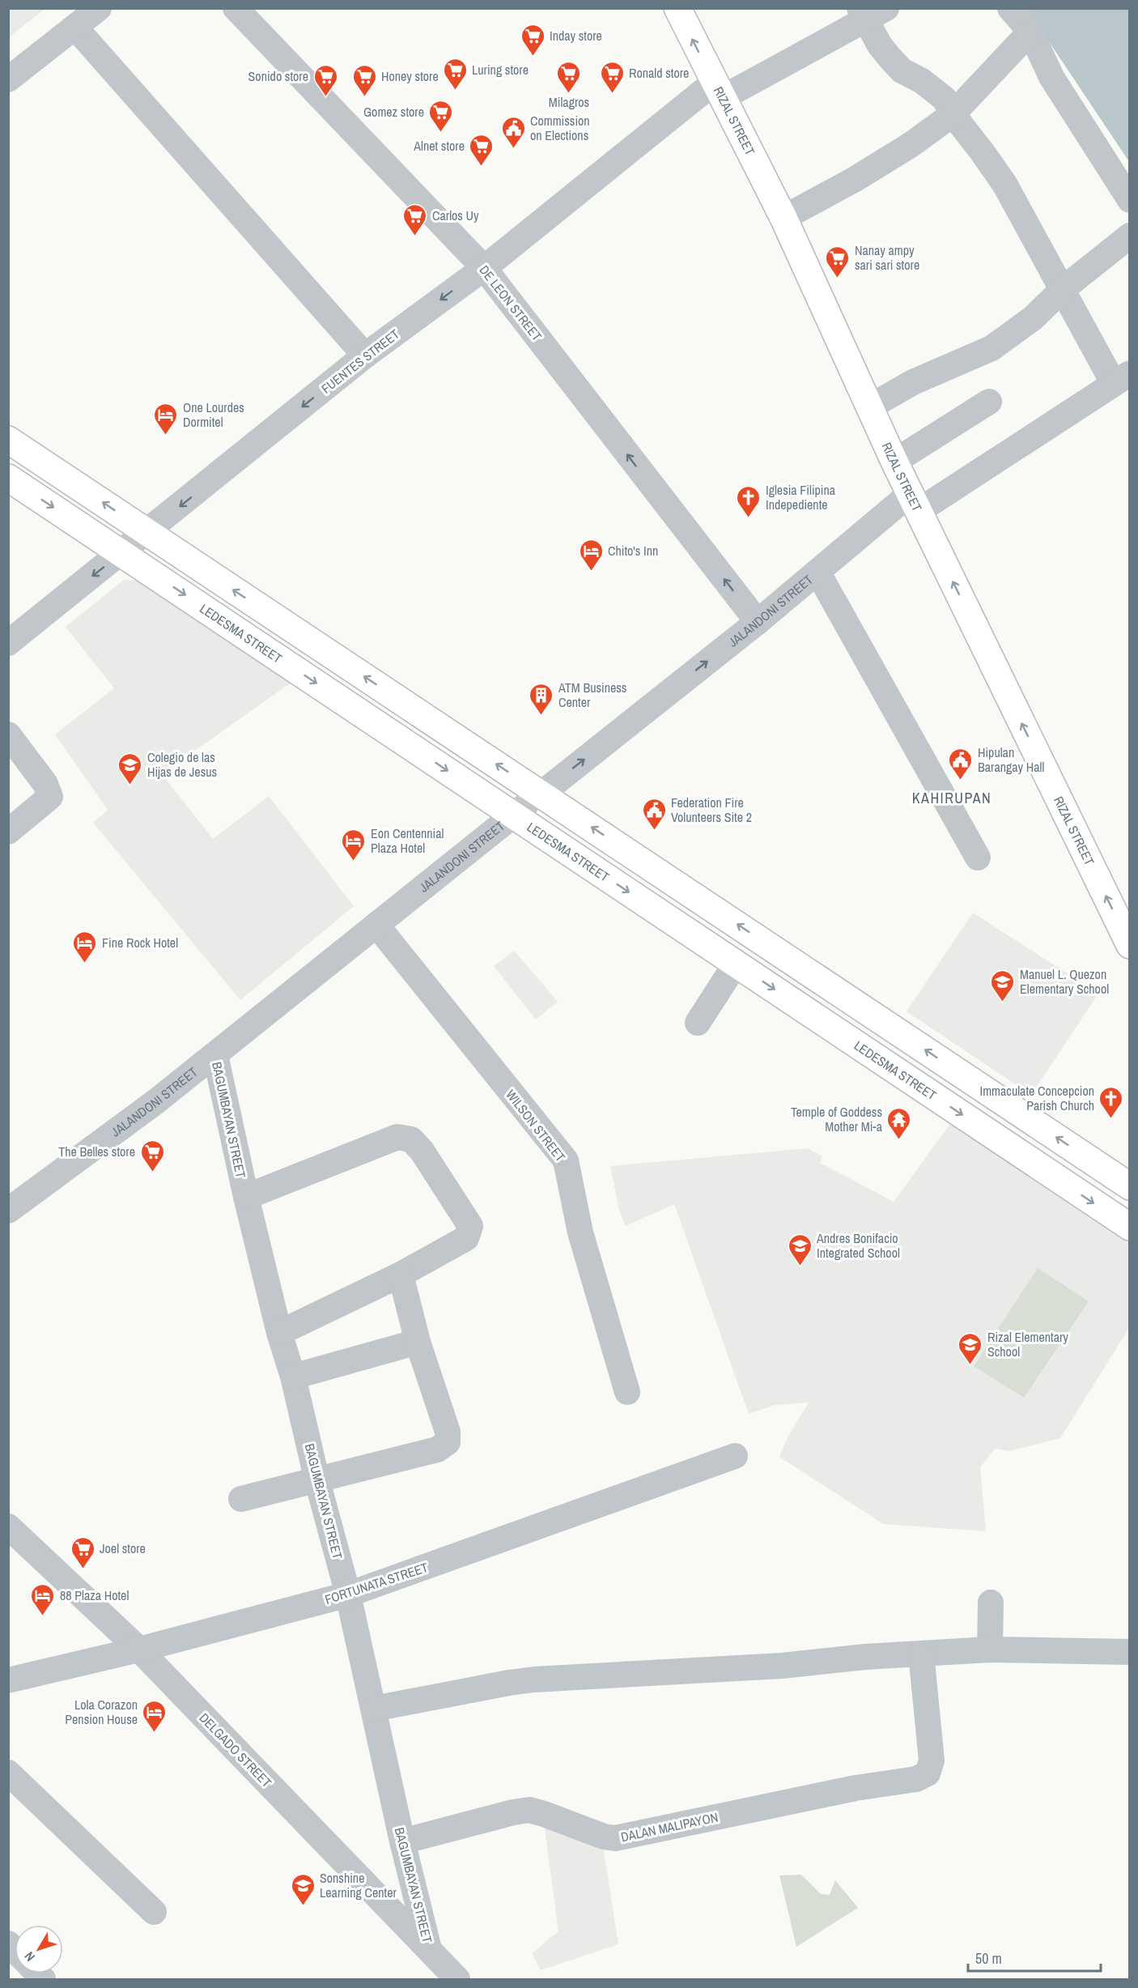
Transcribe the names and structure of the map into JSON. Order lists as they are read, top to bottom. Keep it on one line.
{"streets":{"main road":["RIZAL STREET","LEDESMA STREET"],"street":["DE LEON STREET","FUENTES STREET","JALANDONI STREET","BAGUMBAYAN STREET","WILSON STREET","FORTUNATA STREET","DELGADO STREET","DALAN MALIPAYON"]},"crossings":[["RIZAL STREET","FUENTES STREET"],["RIZAL STREET","JALANDONI STREET"],["DE LEON STREET","FUENTES STREET"],["DE LEON STREET","JALANDONI STREET"],["FUENTES STREET","LEDESMA STREET"],["JALANDONI STREET","LEDESMA STREET"],["JALANDONI STREET","BAGUMBAYAN STREET"],["JALANDONI STREET","WILSON STREET"],["BAGUMBAYAN STREET","FORTUNATA STREET"],["BAGUMBAYAN STREET","DELGADO STREET"],["BAGUMBAYAN STREET","DALAN MALIPAYON"],["FORTUNATA STREET","DELGADO STREET"]],"one_way":["RIZAL STREET","DE LEON STREET","FUENTES STREET"],"districts":["KAHIRUPAN"],"places":{"supermarket":["Inday store","Luring store","Milagros","Ronald store","Sonido store","Honey store","Gomez store","Alnet store","Carlos Uy","Nanay ampy sari sari store","The Belles store","Joel store"],"public building":["Commission on Elections","Hipulan Barangay Hall","Federation Fire Volunteers Site 2"],"hotel":["One Lourdes Dormitel","Chito's Inn","Eon Centennial Plaza Hotel","Fine Rock Hotel","88 Plaza Hotel","Lola Corazon Pension House"],"church":["Iglesia Filipina Indepediente","Immaculate Concepcion Parish Church"],"building":["ATM Business Center"],"school or university":["Colegio de las Hijas de Jesus","Manuel L. Quezon Elementary School","Andres Bonifacio Integrated School","Rizal Elementary School","Sonshine Learning Center"],"temple":["Temple of Goddess Mother Mi-a"]},"scale_bar":"50 m","north":"bottom left"}
